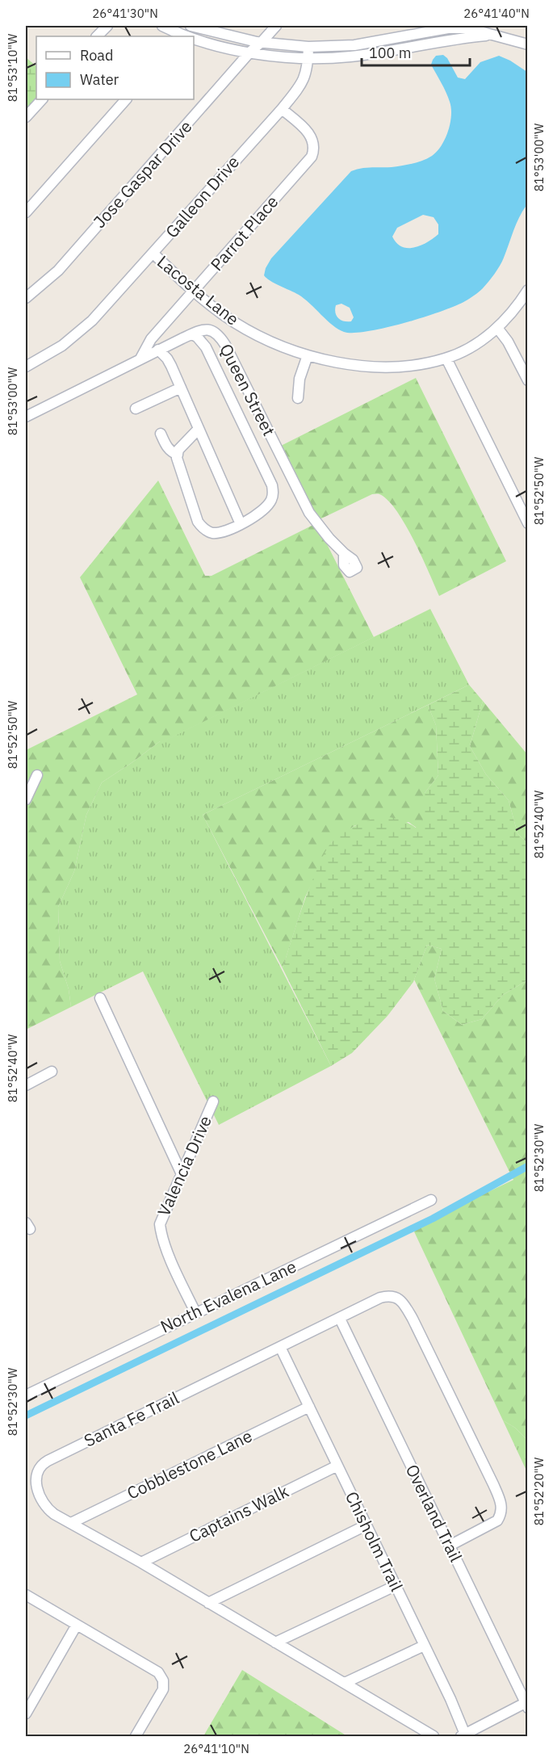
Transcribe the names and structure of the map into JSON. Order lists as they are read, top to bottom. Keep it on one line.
{"streets":{"street":["Jose Gaspar Drive","Galleon Drive","Parrot Place","Lacosta Lane","Queen Street","Valencia Drive","North Evalena Lane","Santa Fe Trail","Cobblestone Lane","Overland Trail","Captains Walk","Chisholm Trail"]},"crossings":[["Galleon Drive","Parrot Place"],["Galleon Drive","Lacosta Lane"],["Parrot Place","Lacosta Lane"],["Parrot Place","Queen Street"],["Valencia Drive","North Evalena Lane"],["Santa Fe Trail","Cobblestone Lane"],["Santa Fe Trail","Overland Trail"],["Santa Fe Trail","Captains Walk"],["Santa Fe Trail","Chisholm Trail"],["Cobblestone Lane","Chisholm Trail"],["Captains Walk","Chisholm Trail"]],"legend":["Road","Water"],"scale_bar":"100 m","coordinates":["26°41'30\"N","26°41'40\"N","81°53'10\"W","81°53'00\"W","81°52'50\"W","81°52'40\"W","81°52'30\"W","81°52'20\"W","26°41'10\"N"]}
